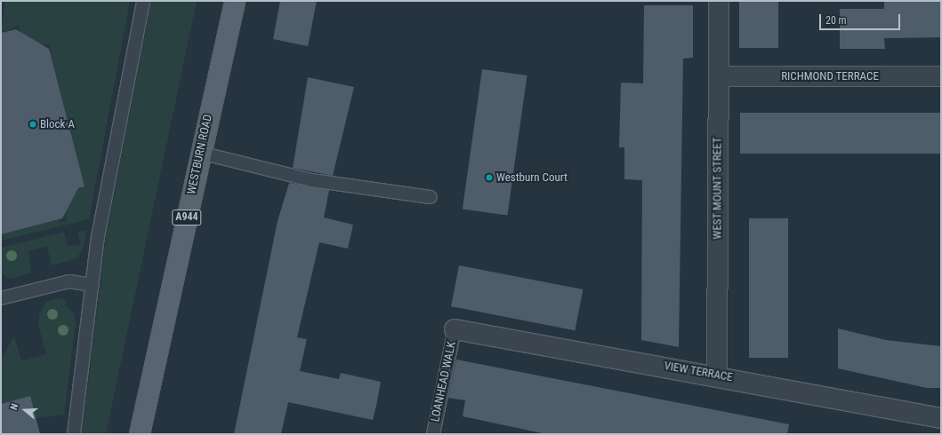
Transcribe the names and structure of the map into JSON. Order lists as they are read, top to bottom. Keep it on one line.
{"streets":{"main road":["WESTBURN ROAD","A944"],"street":["RICHMOND TERRACE","WEST MOUNT STREET","VIEW TERRACE"],"lane":["LOANHEAD WALK"]},"crossings":[["RICHMOND TERRACE","WEST MOUNT STREET"],["WEST MOUNT STREET","VIEW TERRACE"],["VIEW TERRACE","LOANHEAD WALK"]],"places":["Block A","Westburn Court"],"scale_bar":"20 m","north":"left"}
